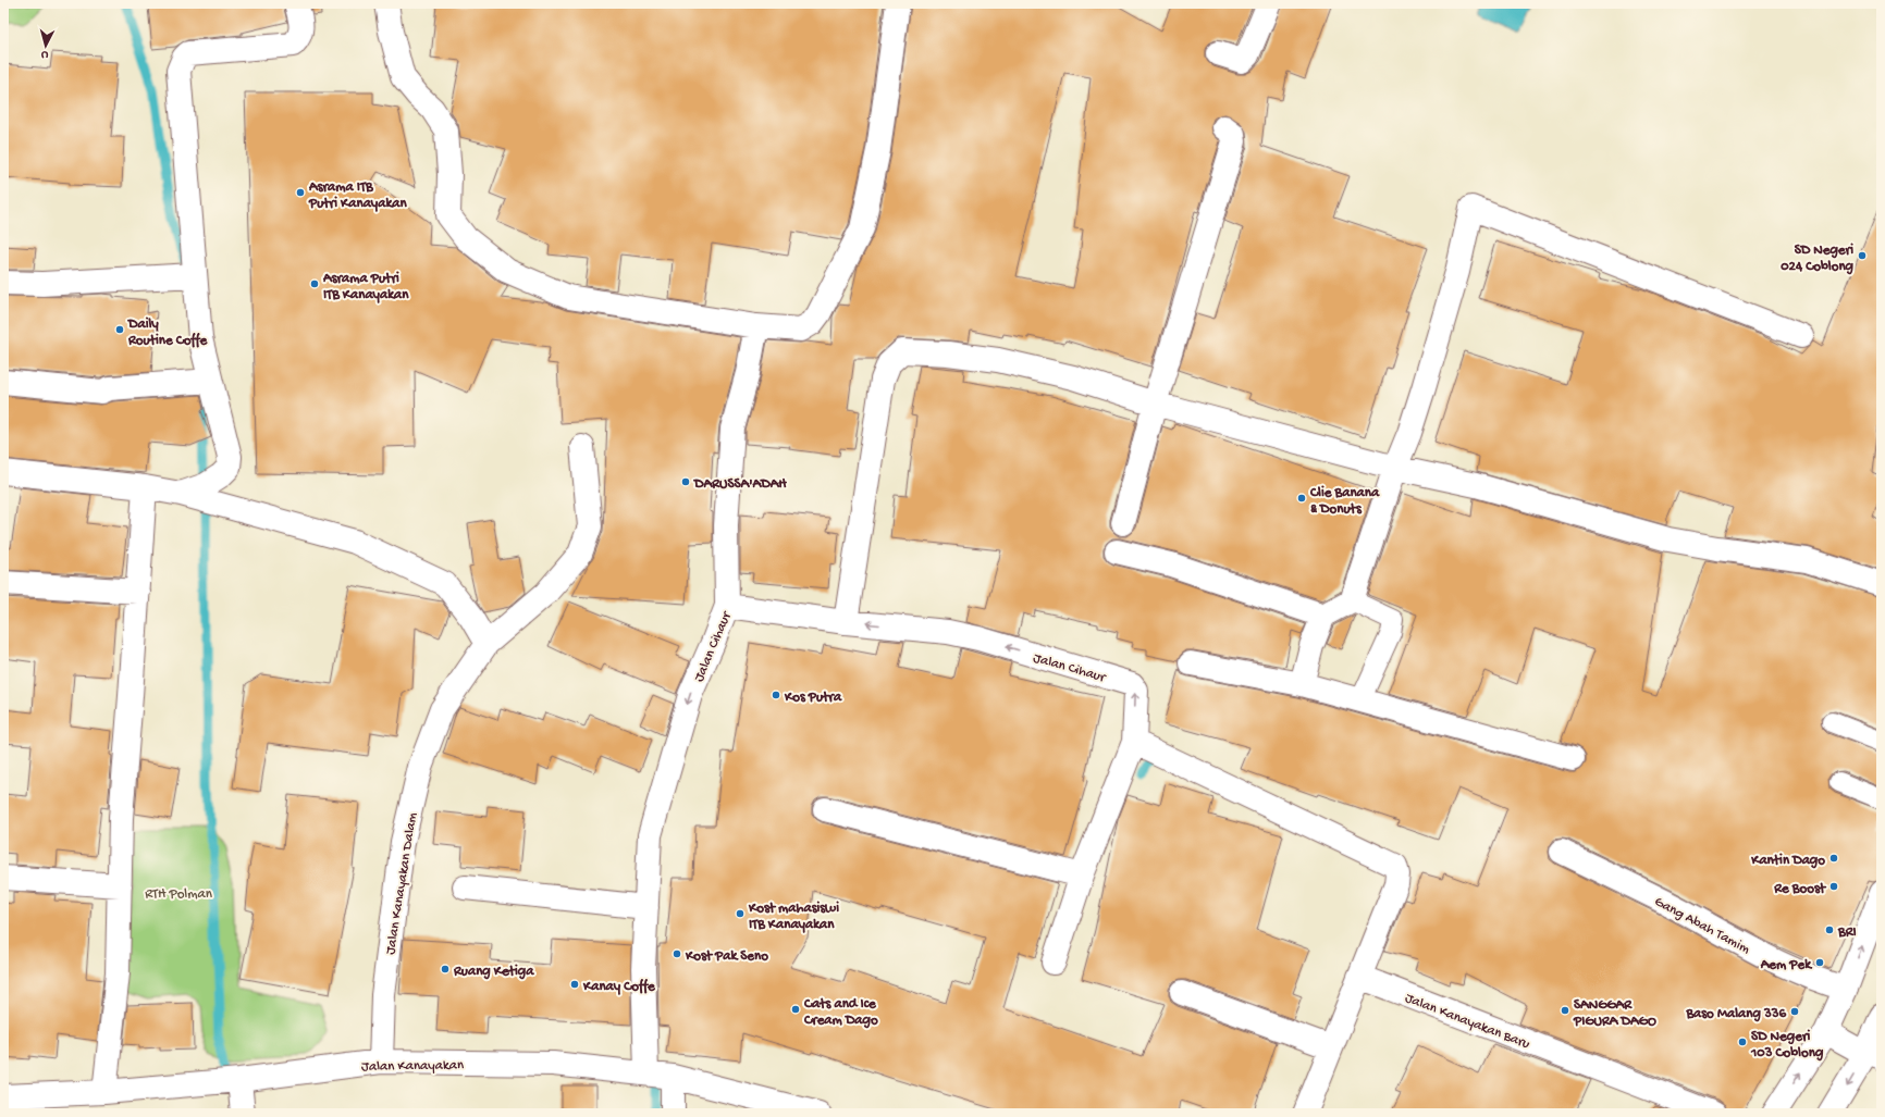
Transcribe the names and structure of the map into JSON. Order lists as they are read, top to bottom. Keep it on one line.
{"streets":{"street":["Jalan Cihaur","Jalan Kanayakan Dalam","Gang Abah Tamim","Jalan Kanayakan Baru","Jalan Kanayakan"]},"crossings":[["Jalan Cihaur","Jalan Kanayakan"],["Jalan Kanayakan Dalam","Jalan Kanayakan"]],"parks":["RTH Polman"],"places":["Asrama ITB Putri Kanayakan","SD Negeri 024 Coblong","Asrama Putri ITB Kanayakan","Daily Routine Coffe","DARUSSA'ADAH","Clie Banana & Donuts","Kos Putra","Kantin Dago","Re Boost","Kost mahasiswi ITB Kanayakan","BRI","Kost Pak Seno","Aem Pek","Ruang Ketiga","Kanay Coffe","Cats and Ice Cream Dago","SANGGAR PIGURA DAGO","Baso Malang 336","SD Negeri 103 Coblong"],"north":"bottom"}
